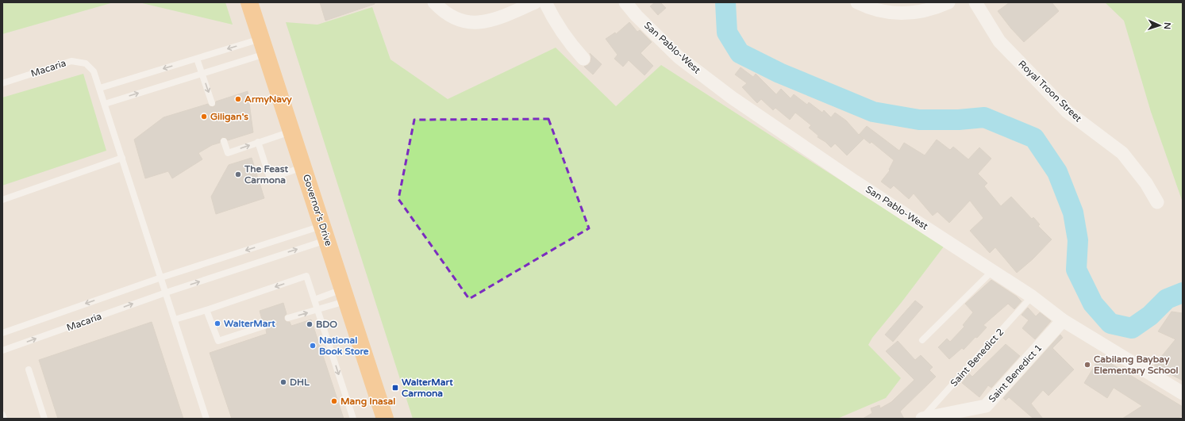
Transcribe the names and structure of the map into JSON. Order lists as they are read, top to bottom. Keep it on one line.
{"streets":{"highway":["Governor's Drive"],"street":["San Pablo-West","Royal Troon Street","Saint Benedict 1"],"lane":["Macaria","Saint Benedict 2"]},"crossings":[["San Pablo-West","Saint Benedict 2"],["San Pablo-West","Saint Benedict 1"],["Macaria","Governor's Drive"],["Saint Benedict 2","Saint Benedict 1"]],"places":{"other":["ArmyNavy","Giligan's","The Feast Carmona","WalterMart","BDO","National Book Store","Cabilang Baybay Elementary School","DHL","Mang Inasal"],"transit":["WalterMart Carmona"]},"north":"right"}
